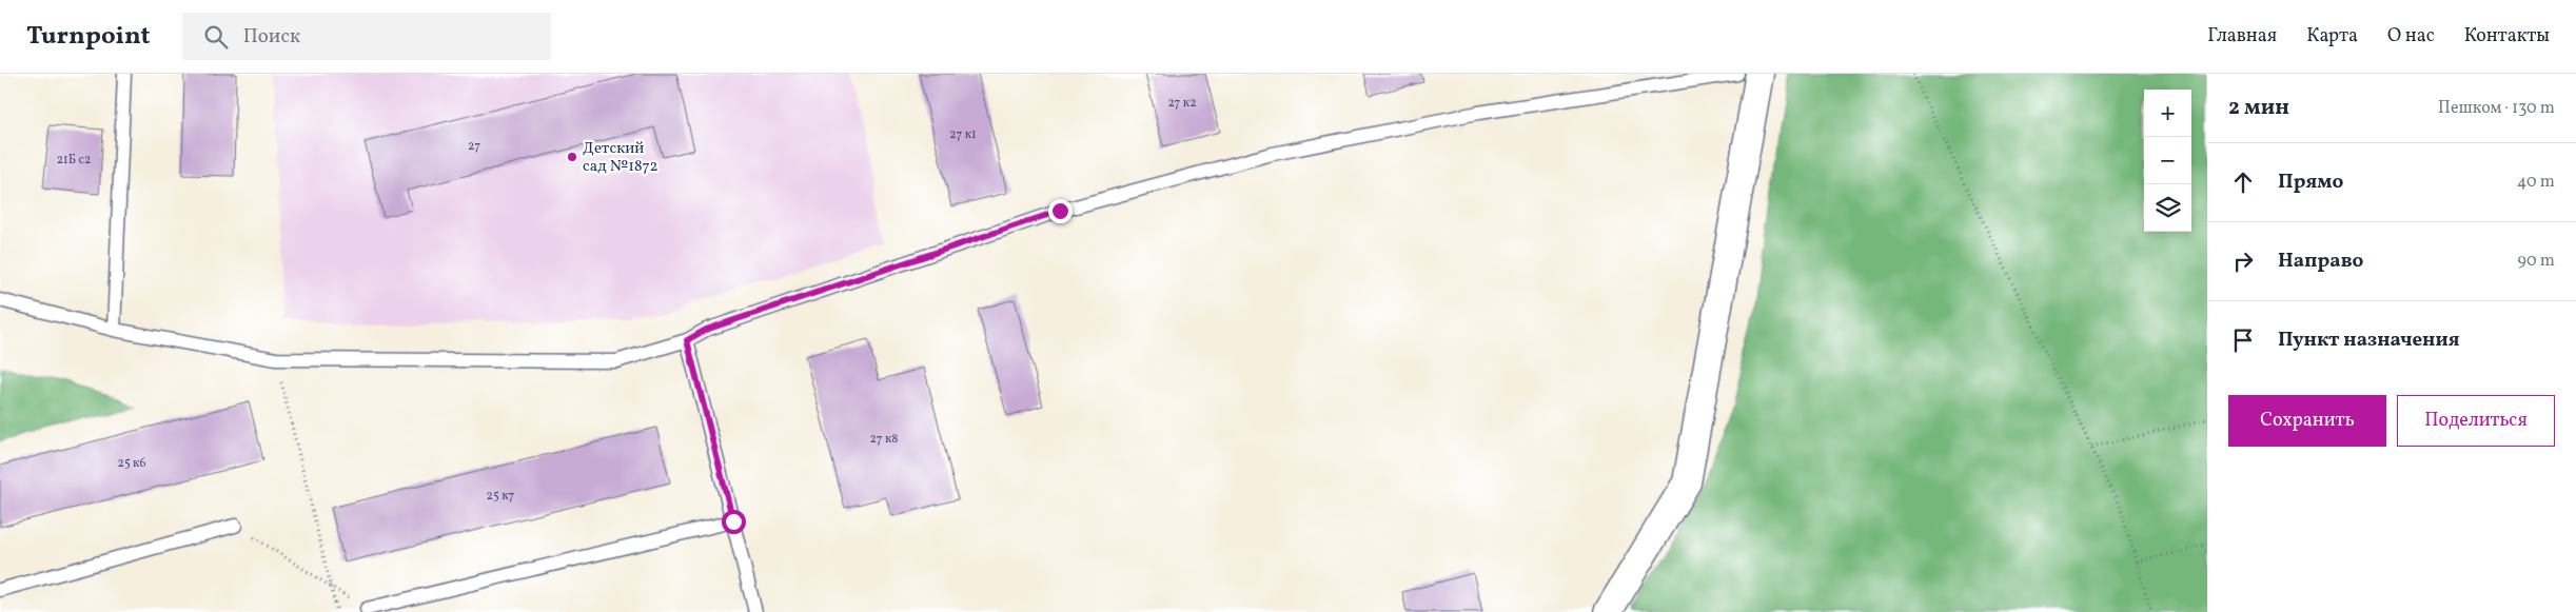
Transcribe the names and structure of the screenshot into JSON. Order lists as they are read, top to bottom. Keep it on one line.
{"places":["Детский сад №1872"],"house_numbers":["27 к2","27 к1","27","21Б с2","27 к8","25 к6","25 к7"],"page":{"header":"Turnpoint","search":"Поиск","nav":["Главная","Карта","О нас","Контакты"],"heading":["2 мин","Пешком · 130 m"],"map_buttons":["+","−"],"list":[["Прямо","40 m"],["Направо","90 m"],"Пункт назначения"],"buttons":["Сохранить","Поделиться"]}}
